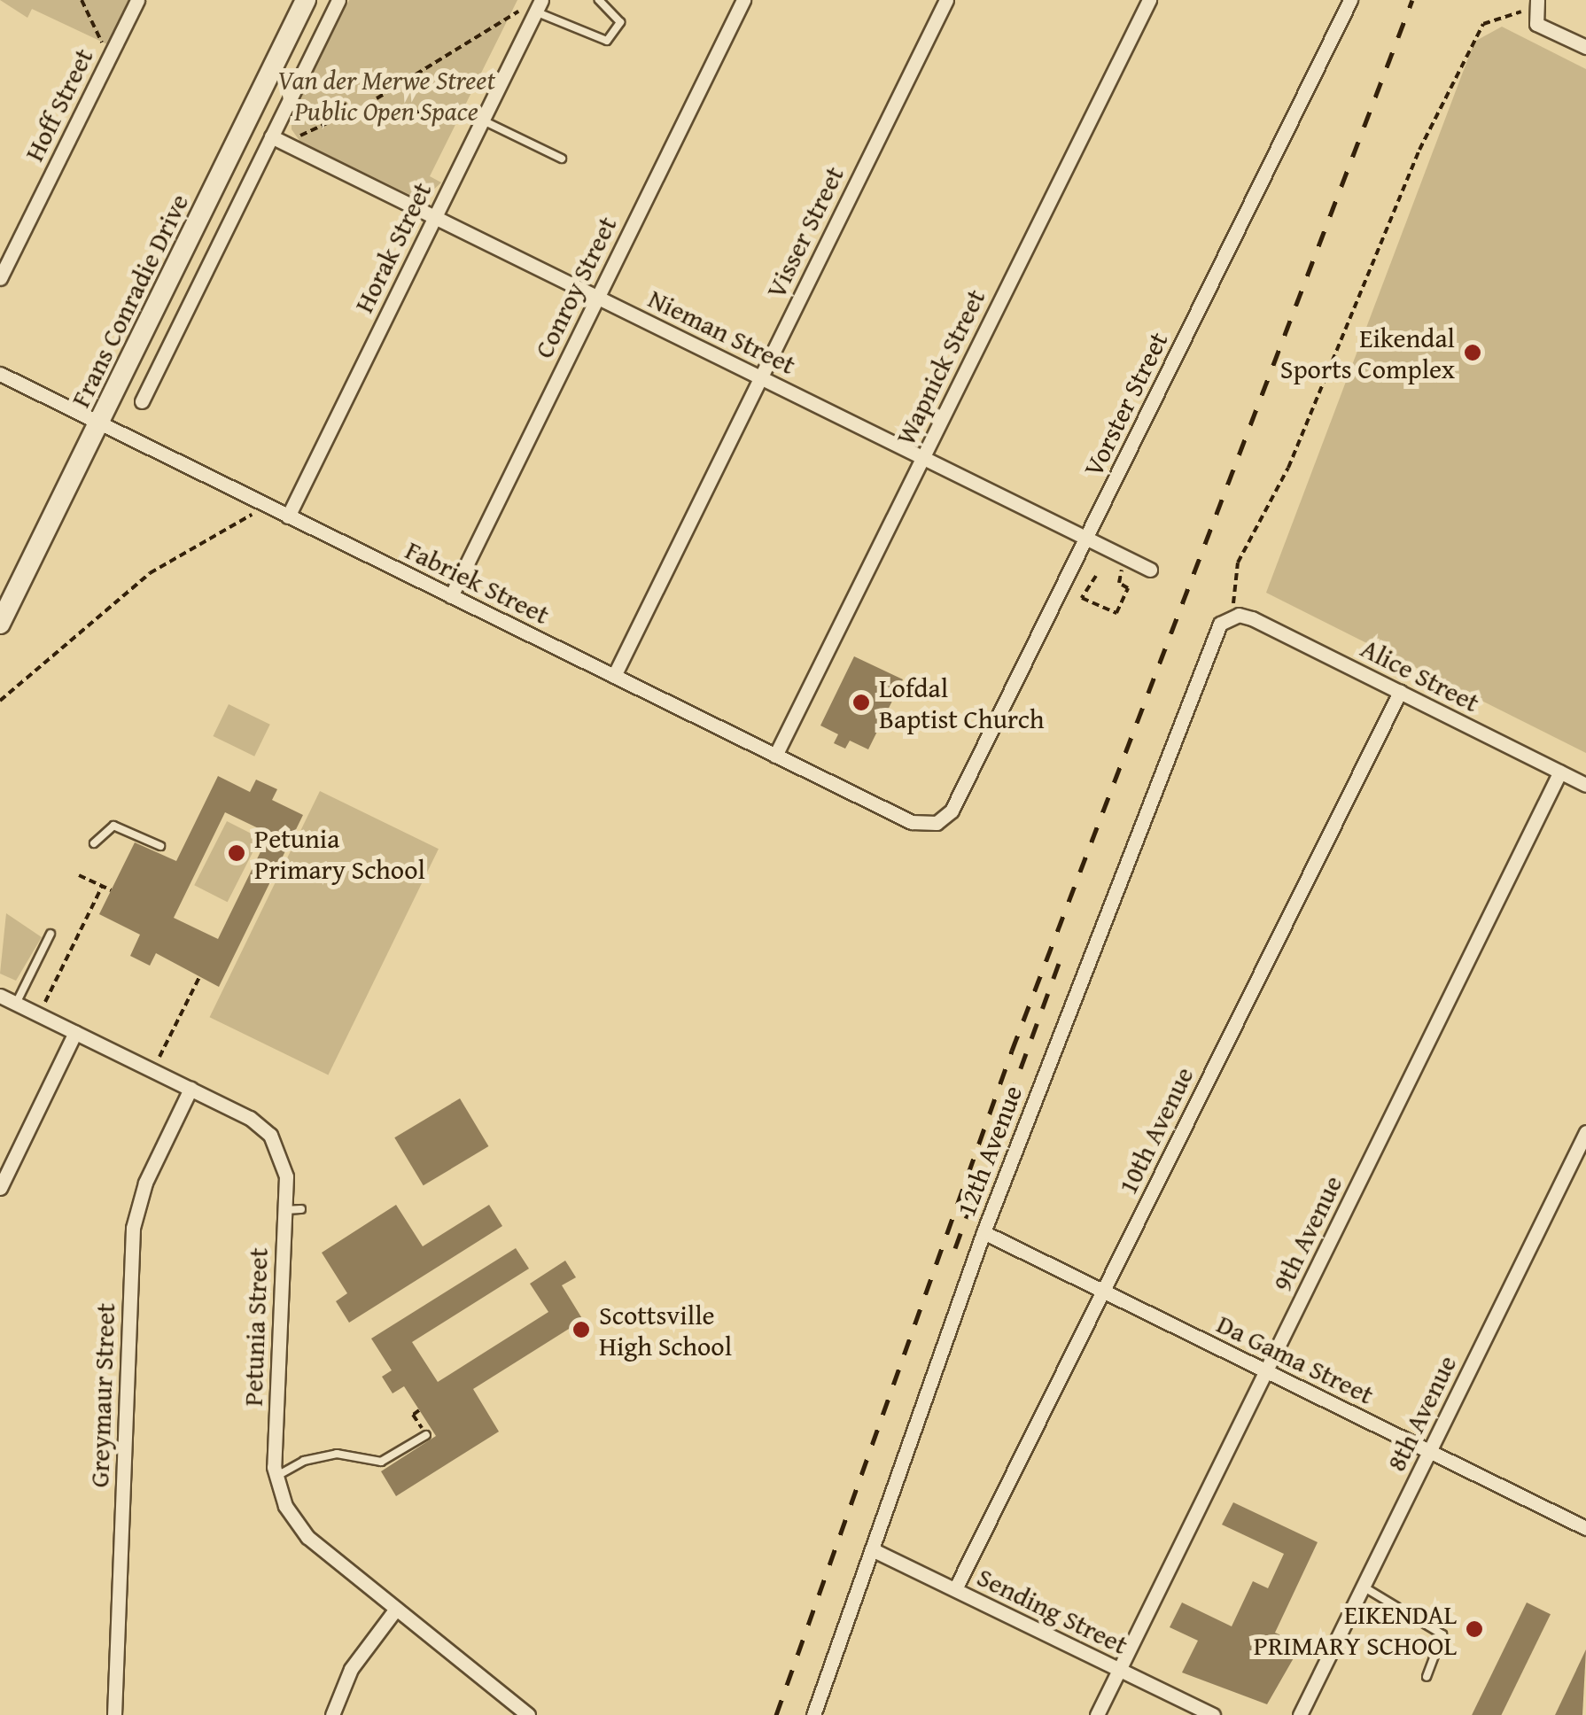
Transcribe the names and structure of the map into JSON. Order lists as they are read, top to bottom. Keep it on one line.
{"streets":{"street":["Hoff Street","Visser Street","Horak Street","Conroy Street","Frans Conradie Drive","Nieman Street","Wapnick Street","Vorster Street","Fabriek Street","Alice Street","10th Avenue","12th Avenue","9th Avenue","Petunia Street","Da Gama Street","Greymaur Street","8th Avenue","Sending Street"]},"crossings":[["Visser Street","Nieman Street"],["Visser Street","Fabriek Street"],["Horak Street","Nieman Street"],["Horak Street","Fabriek Street"],["Conroy Street","Nieman Street"],["Conroy Street","Fabriek Street"],["Frans Conradie Drive","Fabriek Street"],["Nieman Street","Wapnick Street"],["Nieman Street","Vorster Street"],["Wapnick Street","Fabriek Street"],["Vorster Street","Fabriek Street"],["Alice Street","10th Avenue"],["Alice Street","12th Avenue"],["Alice Street","9th Avenue"],["10th Avenue","Da Gama Street"],["10th Avenue","Sending Street"],["12th Avenue","Da Gama Street"],["12th Avenue","Sending Street"],["9th Avenue","Da Gama Street"],["9th Avenue","Sending Street"],["Petunia Street","Greymaur Street"],["Da Gama Street","8th Avenue"]],"parks":["Van der Merwe Street Public Open Space"],"places":["Eikendal Sports Complex","Lofdal Baptist Church","Petunia Primary School","Scottsville High School","EIKENDAL PRIMARY SCHOOL"]}
